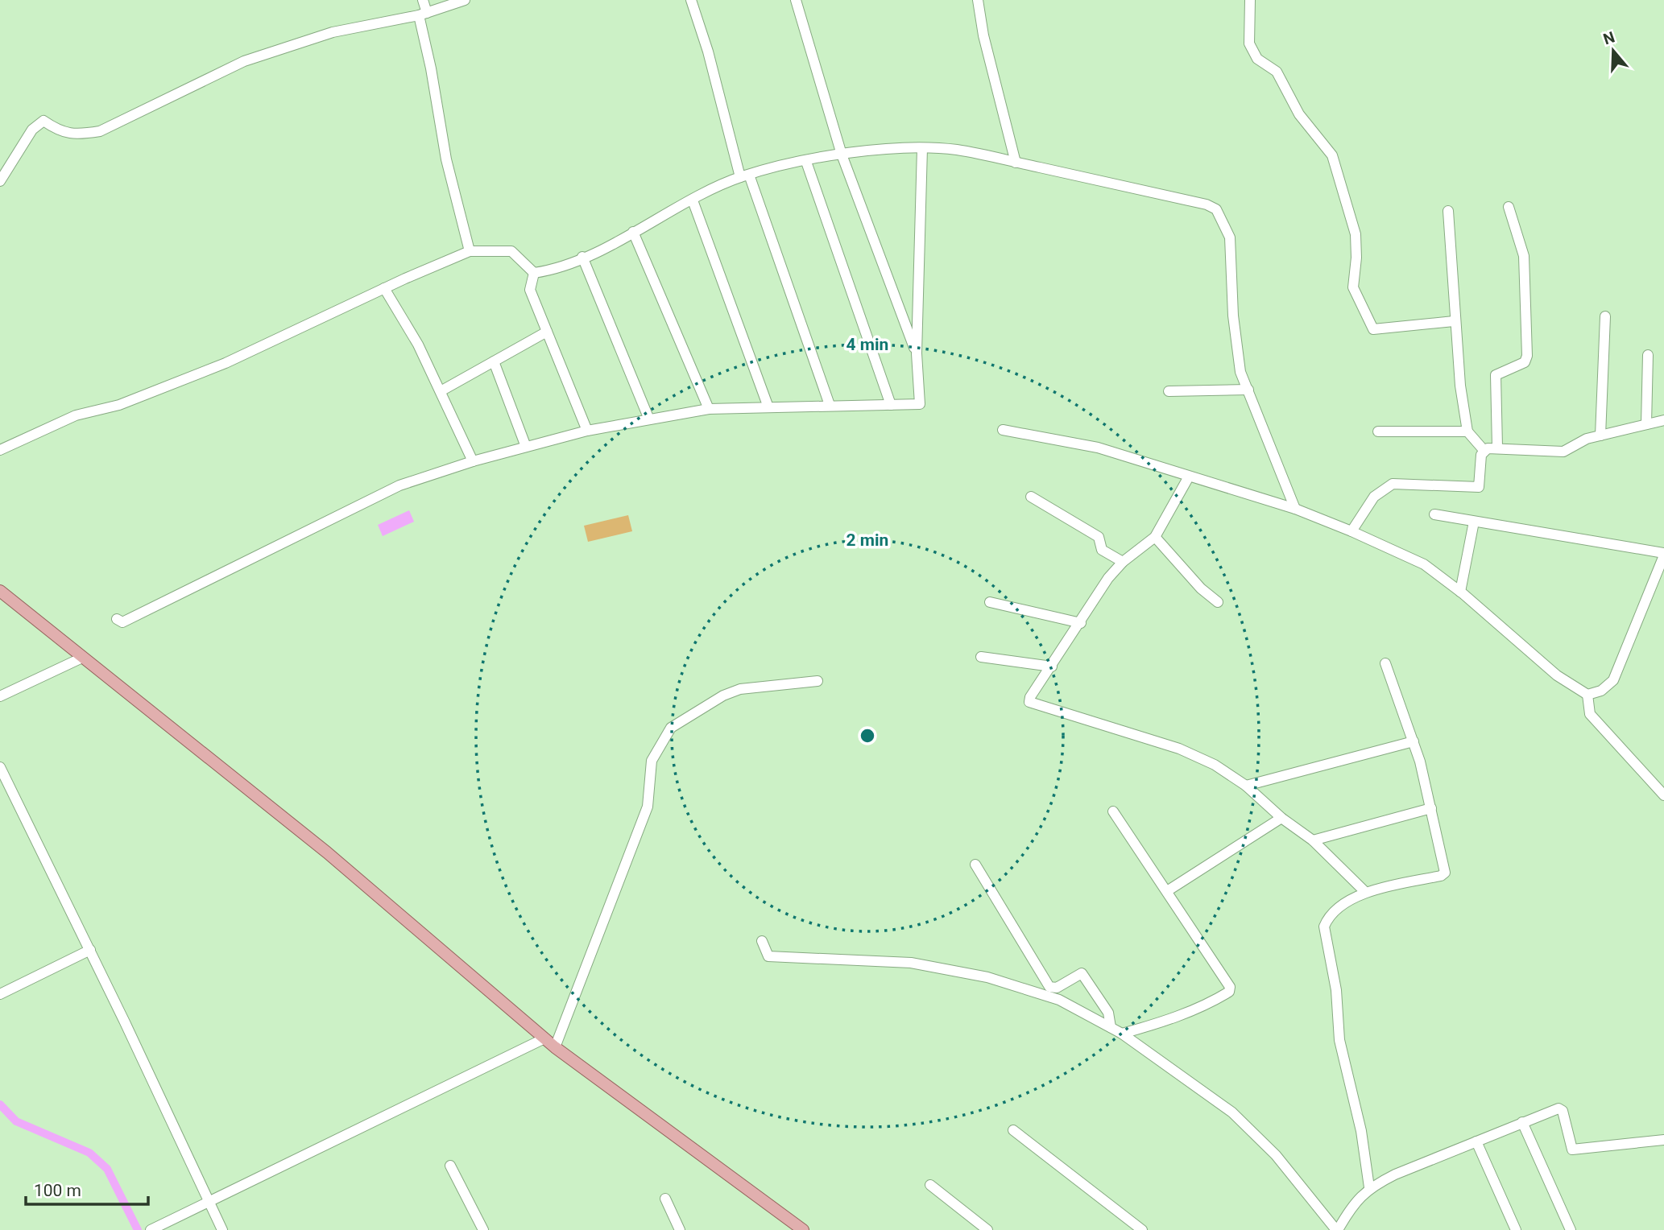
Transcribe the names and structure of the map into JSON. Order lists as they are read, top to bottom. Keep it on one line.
{"scale_bar":"100 m","north":"top","rings":["4 min","2 min"]}
